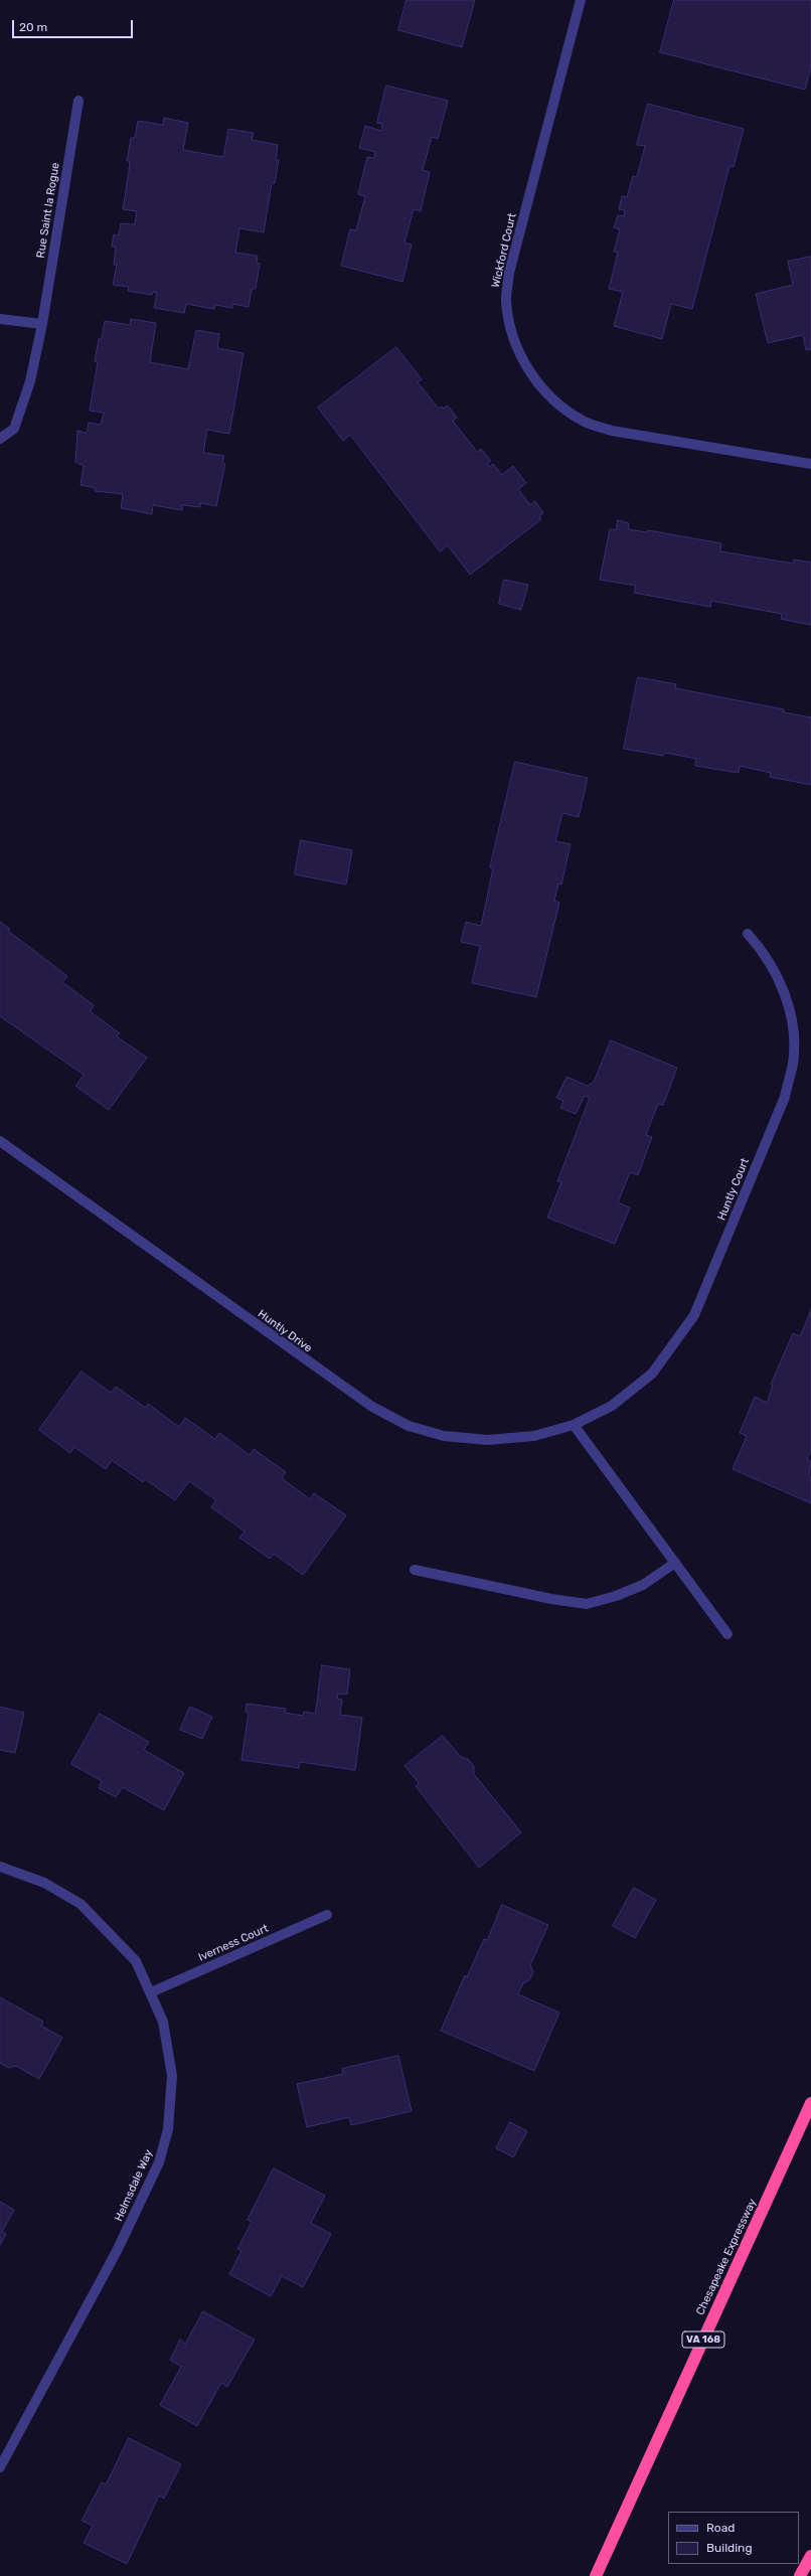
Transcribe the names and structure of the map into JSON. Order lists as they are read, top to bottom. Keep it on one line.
{"streets":{"highway":["Chesapeake Expressway","VA 168"],"street":["Rue Saint la Rogue","Wickford Court","Huntly Court","Huntly Drive","Iverness Court","Helmsdale Way"]},"crossings":[["Huntly Court","Huntly Drive"],["Iverness Court","Helmsdale Way"]],"legend":["Road","Building"],"scale_bar":"20 m"}
